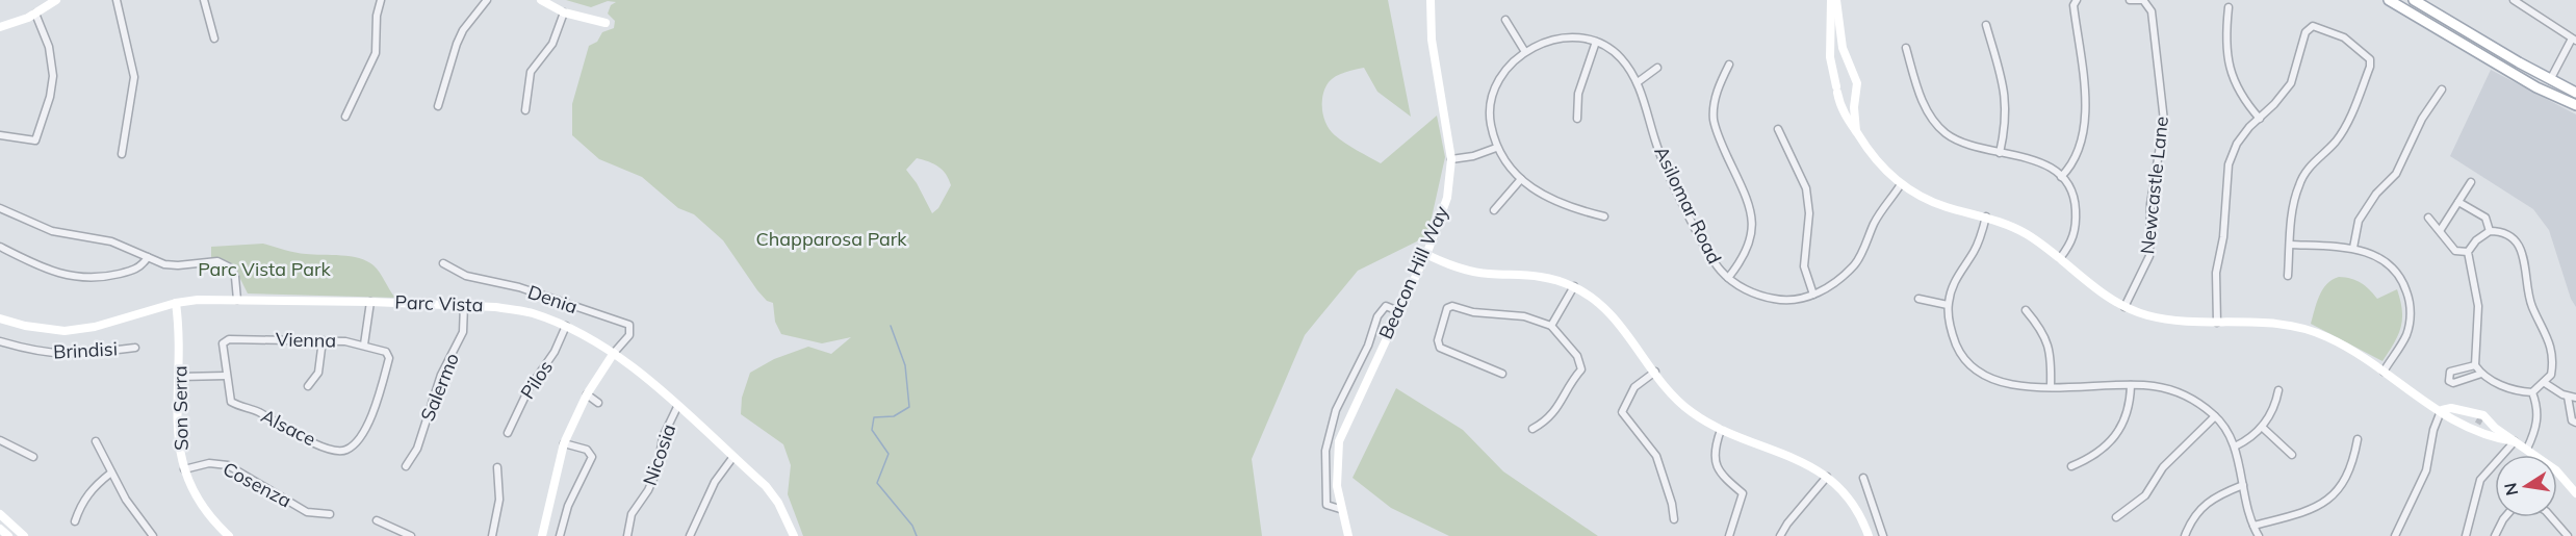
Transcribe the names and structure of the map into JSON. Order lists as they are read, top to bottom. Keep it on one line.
{"streets":{"street":["Newcastle Lane","Asilomar Road","Beacon Hill Way","Denia","Parc Vista","Vienna","Brindisi","Pilos","Salermo","Son Serra","Alsace","Nicosia","Cosenza"]},"crossings":[["Denia","Parc Vista"],["Parc Vista","Pilos"],["Parc Vista","Salermo"],["Parc Vista","Son Serra"],["Parc Vista","Nicosia"],["Vienna","Alsace"],["Son Serra","Cosenza"]],"parks":["Chapparosa Park","Parc Vista Park"],"north":"left"}
